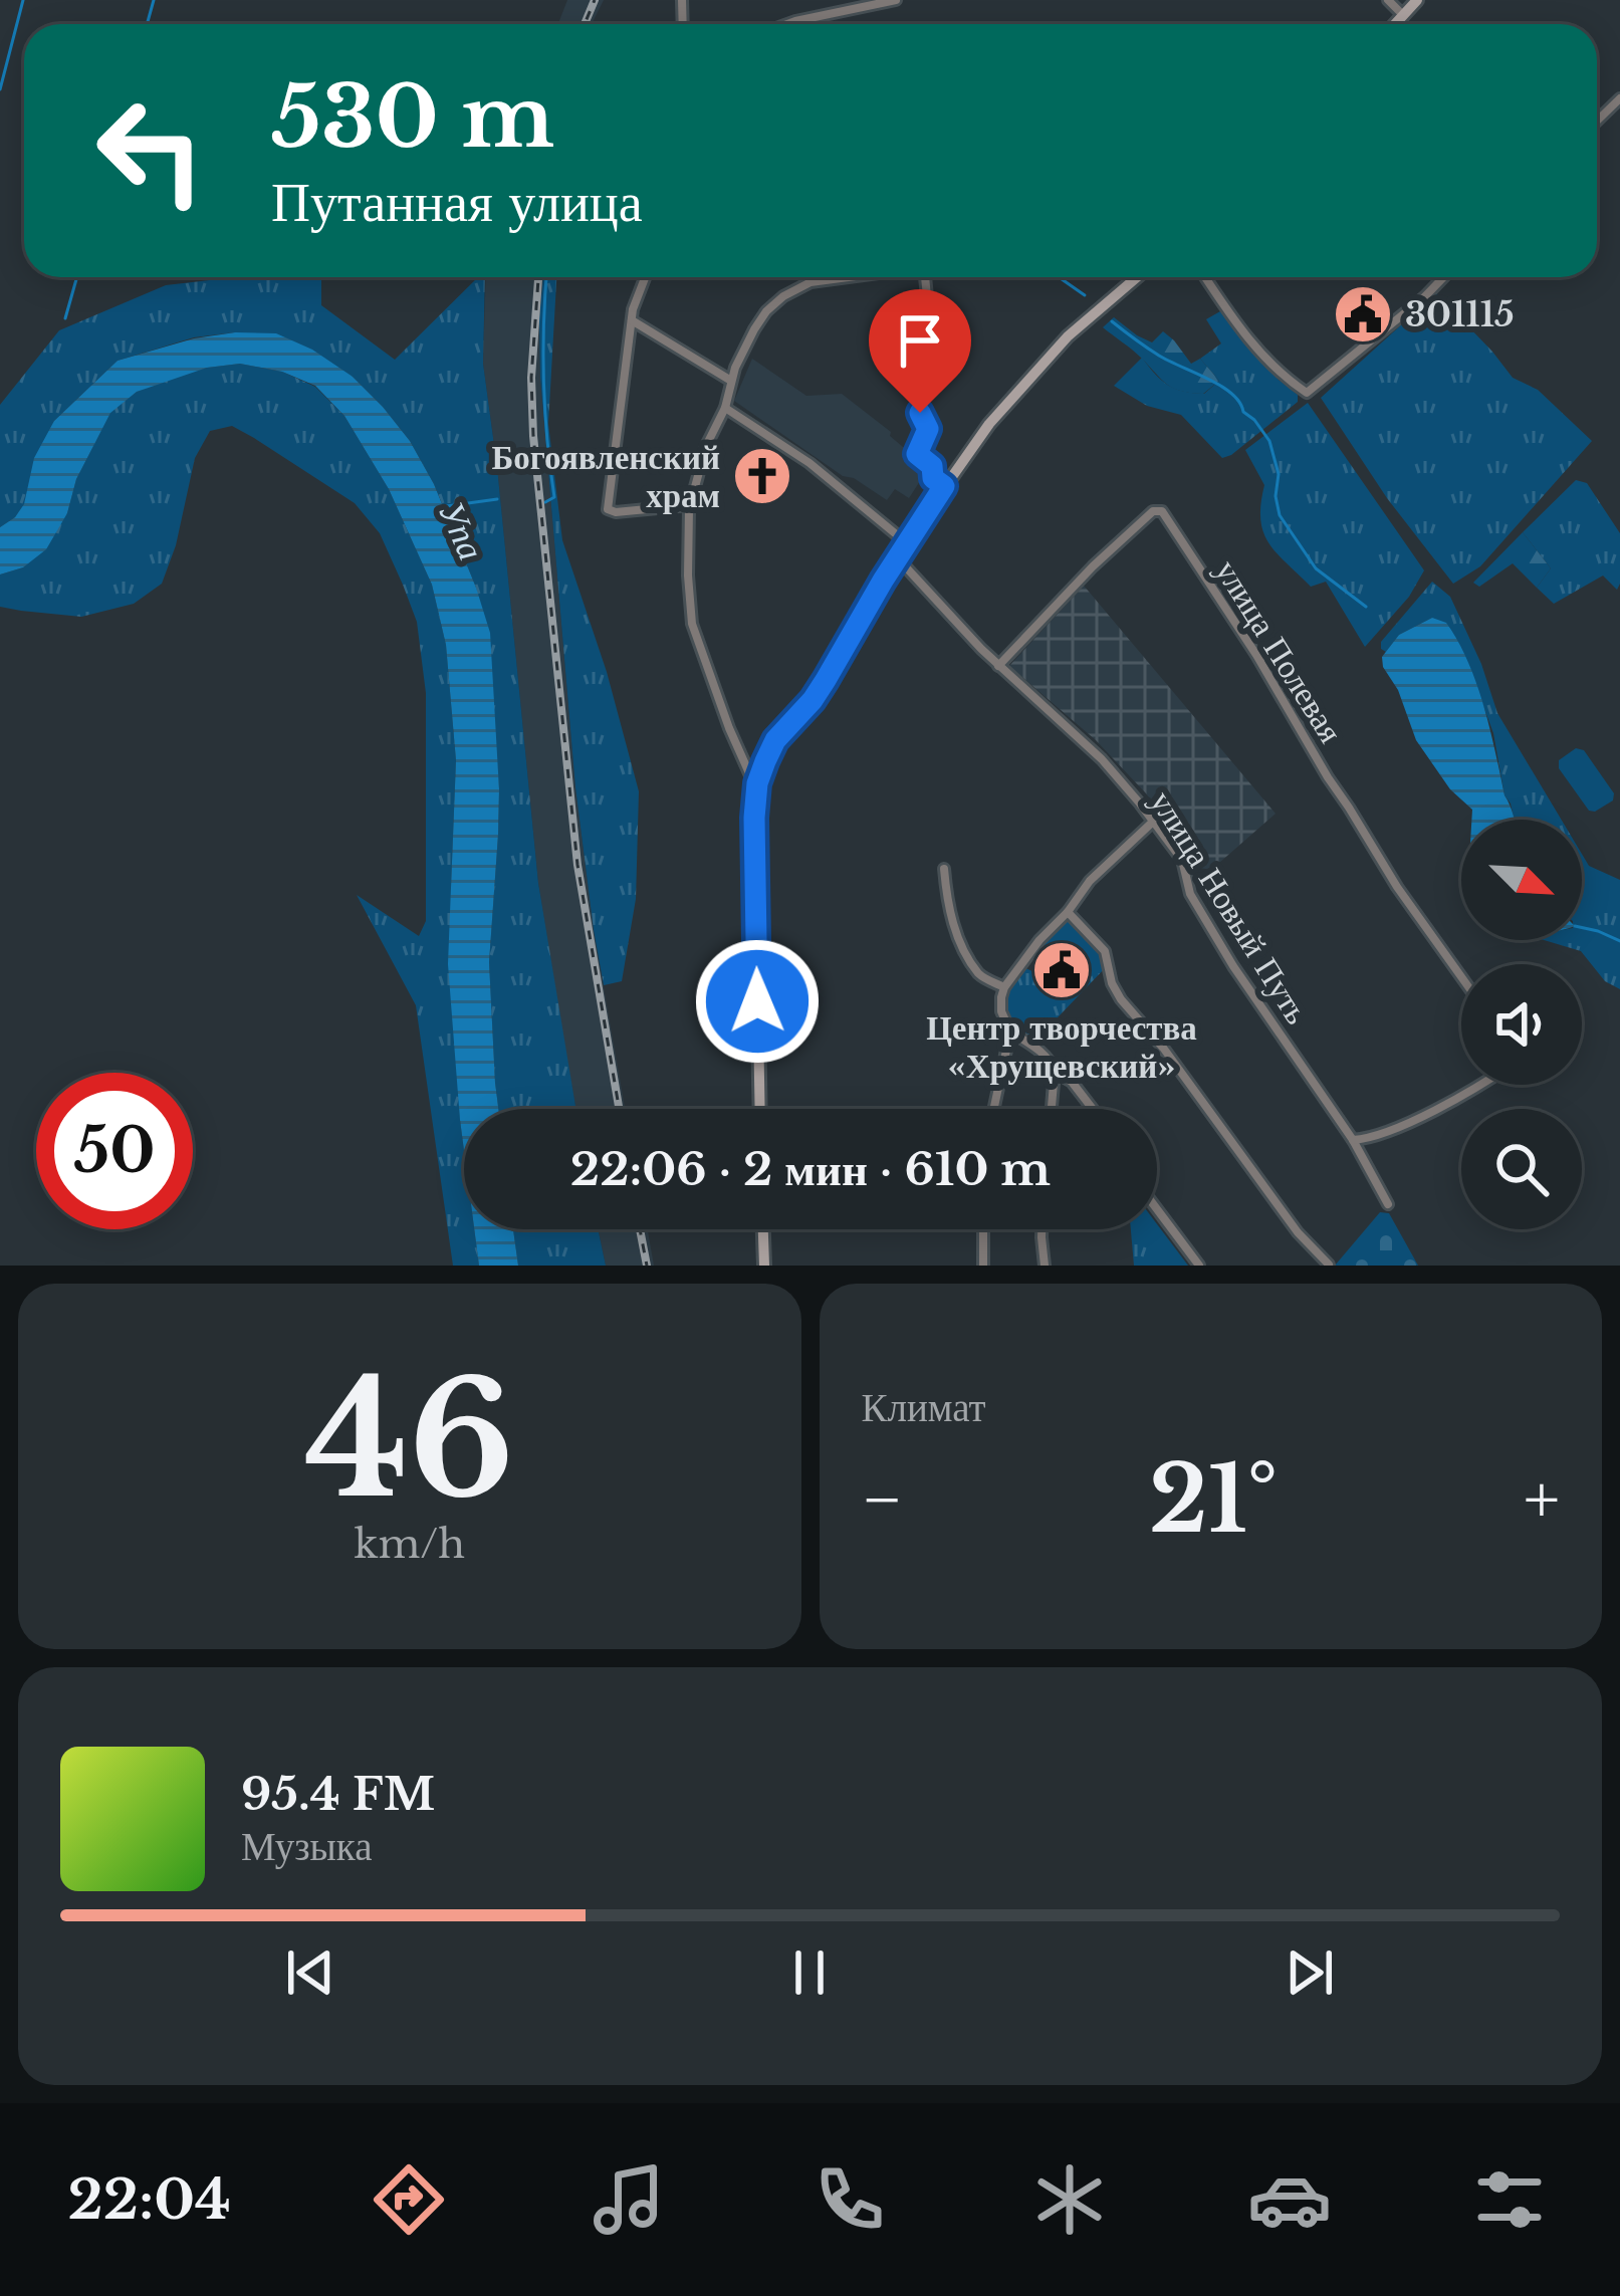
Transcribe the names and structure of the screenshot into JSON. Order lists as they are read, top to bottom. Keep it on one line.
{"streets":{"street":["улица Полевая","улица Новый Путь"]},"crossings":[["улица Полевая","улица Новый Путь"]],"water":["Упа"],"places":{"public building":["301115","Центр творчества «Хрущевский»"],"church":["Богоявленский храм"]},"north":"bottom right","page":{"turn":["530 m","Путанная улица"],"limit":"50","trip":"22:06 · 2 мин · 610 m","tile":[["46","km/h"],"Климат"],"heat":["−","21°","+"],"song":["95.4 FM","Музыка"],"tabs":"22:04"}}
